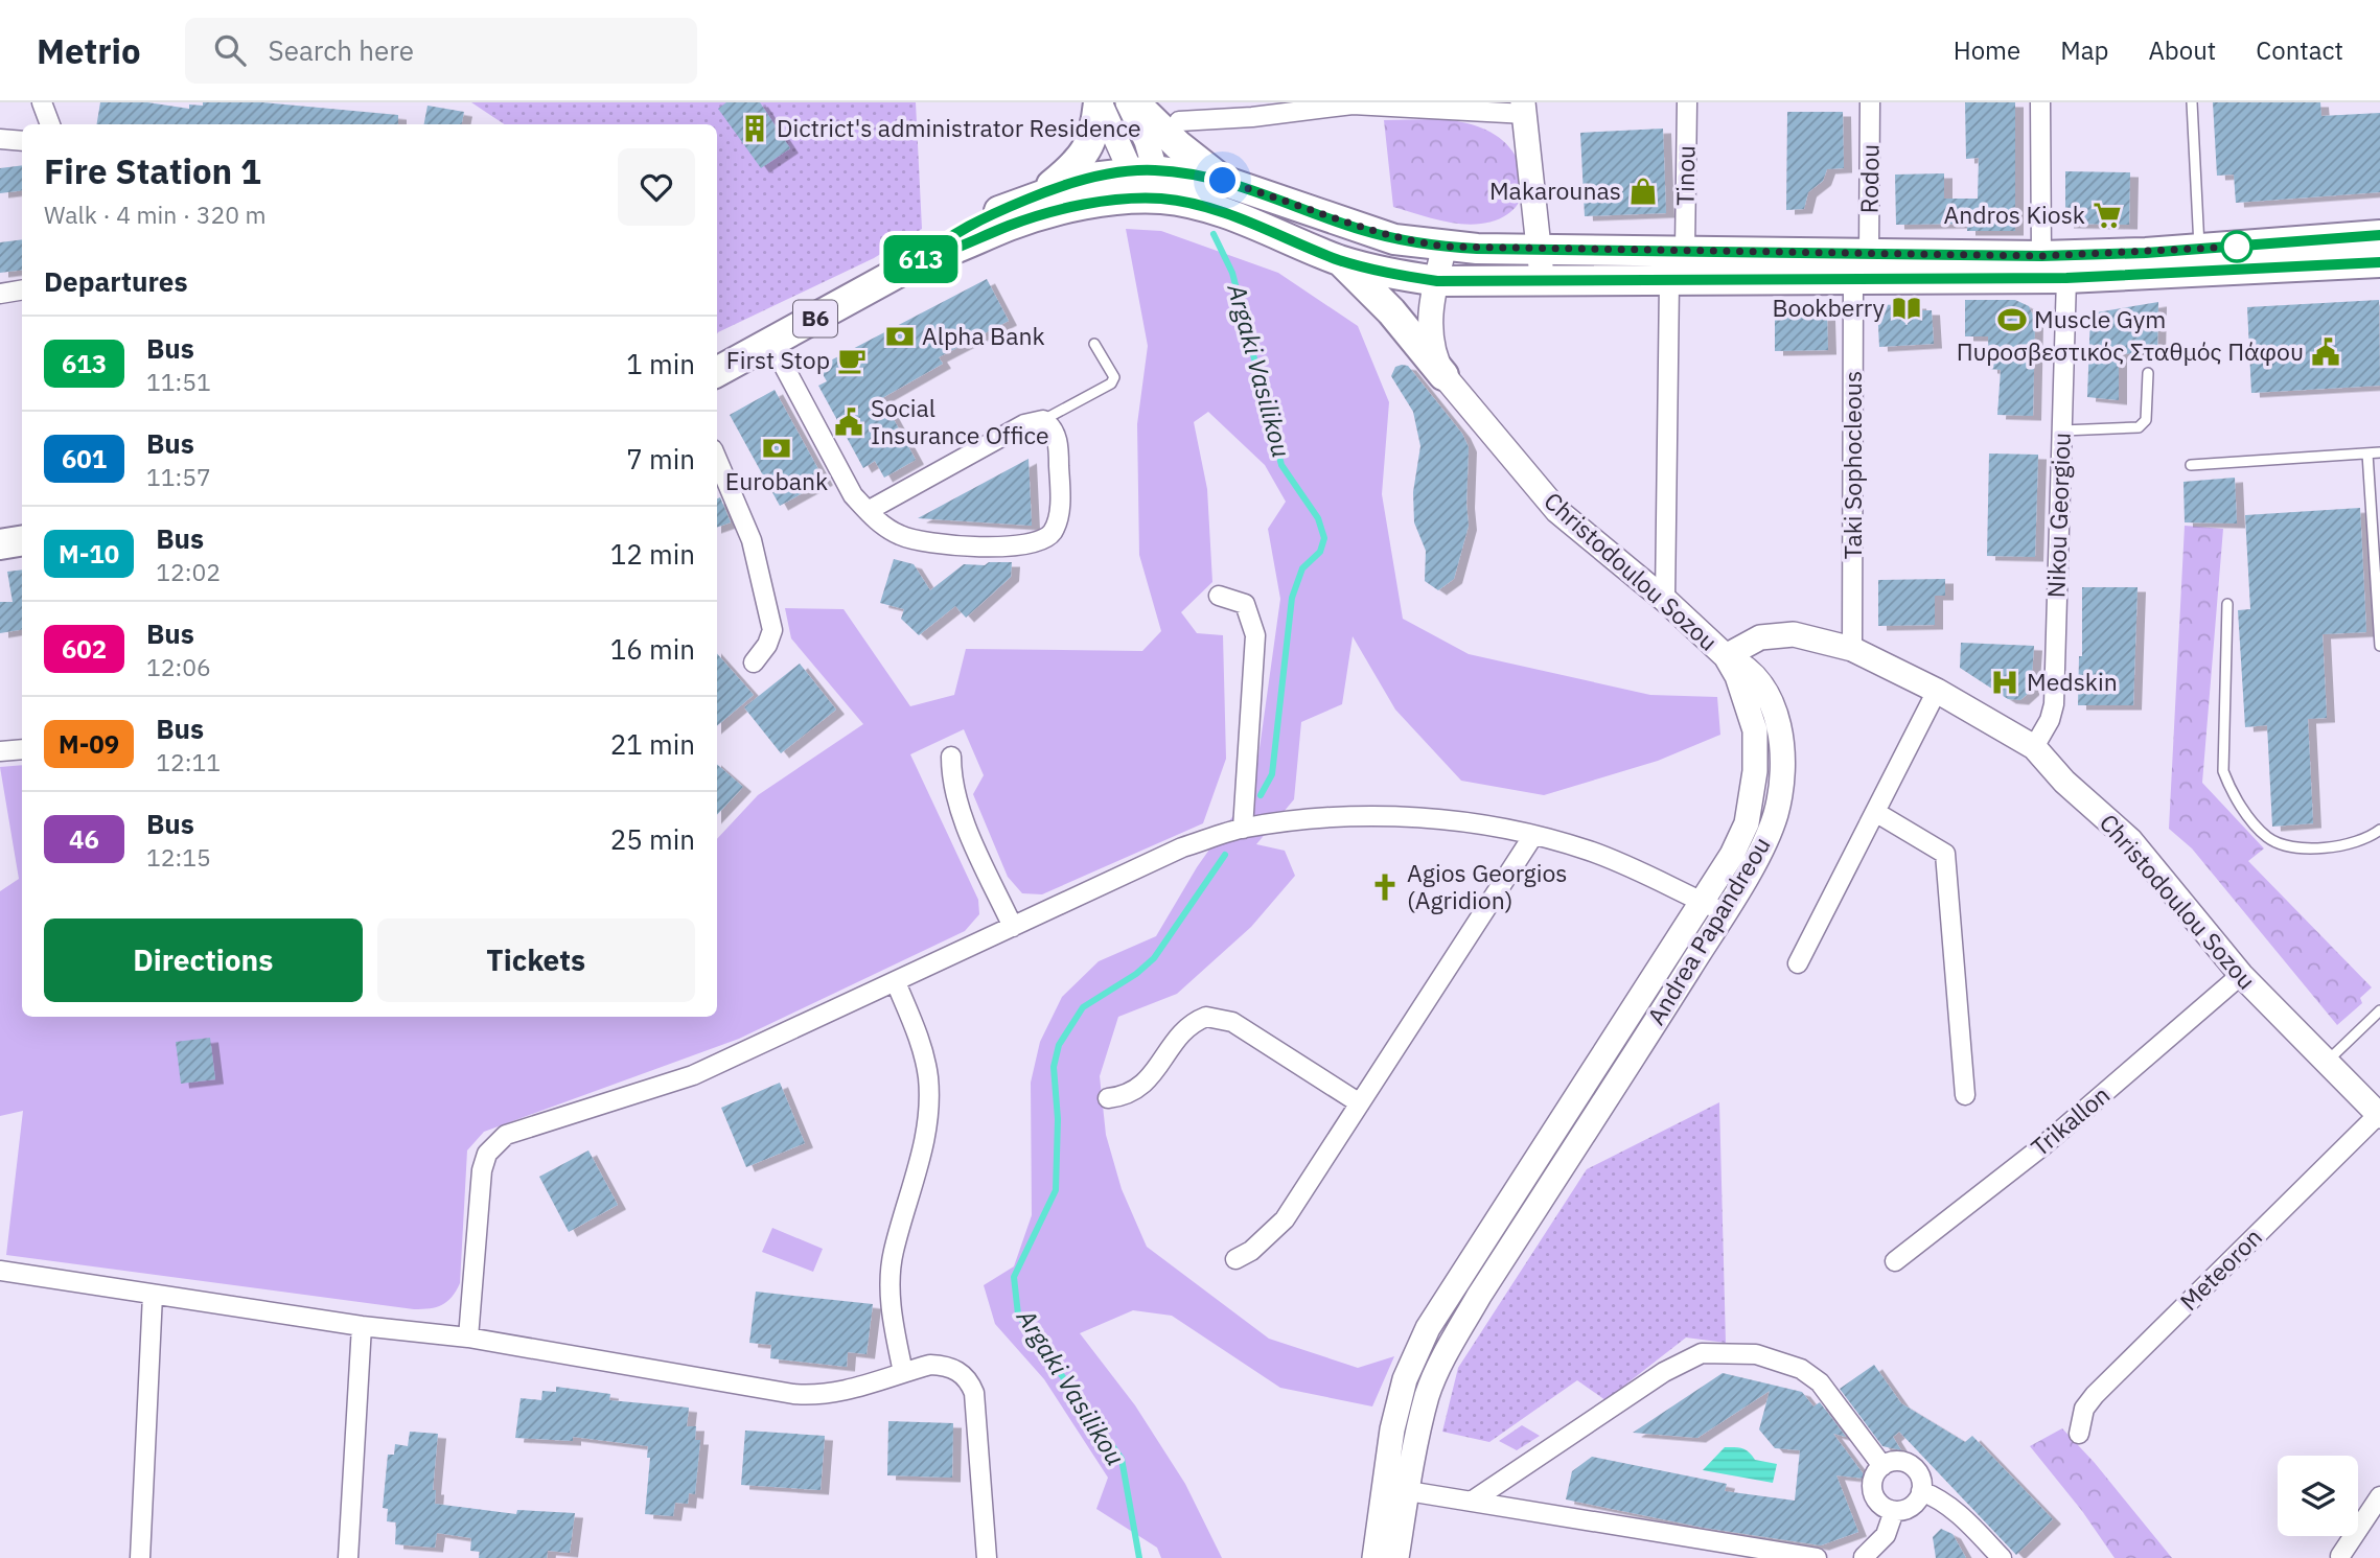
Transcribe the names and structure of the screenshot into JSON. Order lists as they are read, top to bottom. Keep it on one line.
{"streets":{"main road":["B6"],"street":["Tinou","Rodou","Taki Sophocleous","Nikou Georgiou","Christodoulou Sozou","Andrea Papandreou","Trikallon","Meteoron"]},"crossings":[["Tinou","B6"],["Rodou","B6"],["B6","Taki Sophocleous"],["B6","Nikou Georgiou"],["B6","Christodoulou Sozou"],["Taki Sophocleous","Christodoulou Sozou"],["Nikou Georgiou","Christodoulou Sozou"],["Christodoulou Sozou","Andrea Papandreou"],["Christodoulou Sozou","Trikallon"],["Christodoulou Sozou","Meteoron"]],"water":["Argaki Vasilikou"],"places":{"building":["Dictrict's administrator Residence"],"shop":["Makarounas"],"supermarket":["Andros Kiosk"],"library":["Bookberry"],"sports":["Muscle Gym"],"bank":["Alpha Bank","Eurobank"],"public building":["Πυροσβεστικός Σταθμός Πάφου","Social Insurance Office"],"cafe":["First Stop"],"hospital":["Medskin"],"church":["Agios Georgios (Agridion)"]},"lines":["bus line 613"],"page":{"header":"Metrio","search":"Search here","nav":["Home","Map","About","Contact"],"on_map":"613","heading":[["Fire Station 1","Walk · 4 min · 320 m"],"Departures"],"list":[{"mark":"613","name":"Bus","note":"11:51","value":"1 min"},{"mark":"601","name":"Bus","note":"11:57","value":"7 min"},{"mark":"M-10","name":"Bus","note":"12:02","value":"12 min"},{"mark":"602","name":"Bus","note":"12:06","value":"16 min"},{"mark":"M-09","name":"Bus","note":"12:11","value":"21 min"},{"mark":"46","name":"Bus","note":"12:15","value":"25 min"}],"buttons":["Directions","Tickets"]}}
